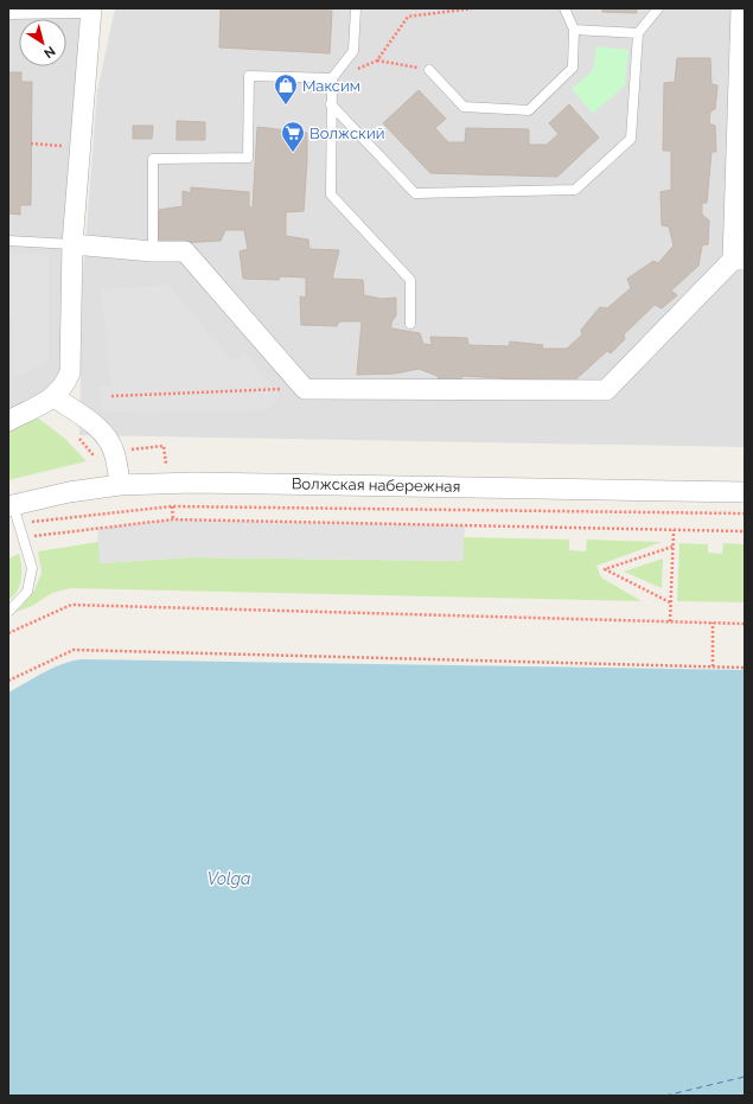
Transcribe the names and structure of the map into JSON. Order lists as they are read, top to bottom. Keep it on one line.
{"streets":{"street":["Волжская набережная"]},"water":["Volga"],"places":{"shop":["Максим"],"supermarket":["Волжский"]},"north":"bottom right"}
